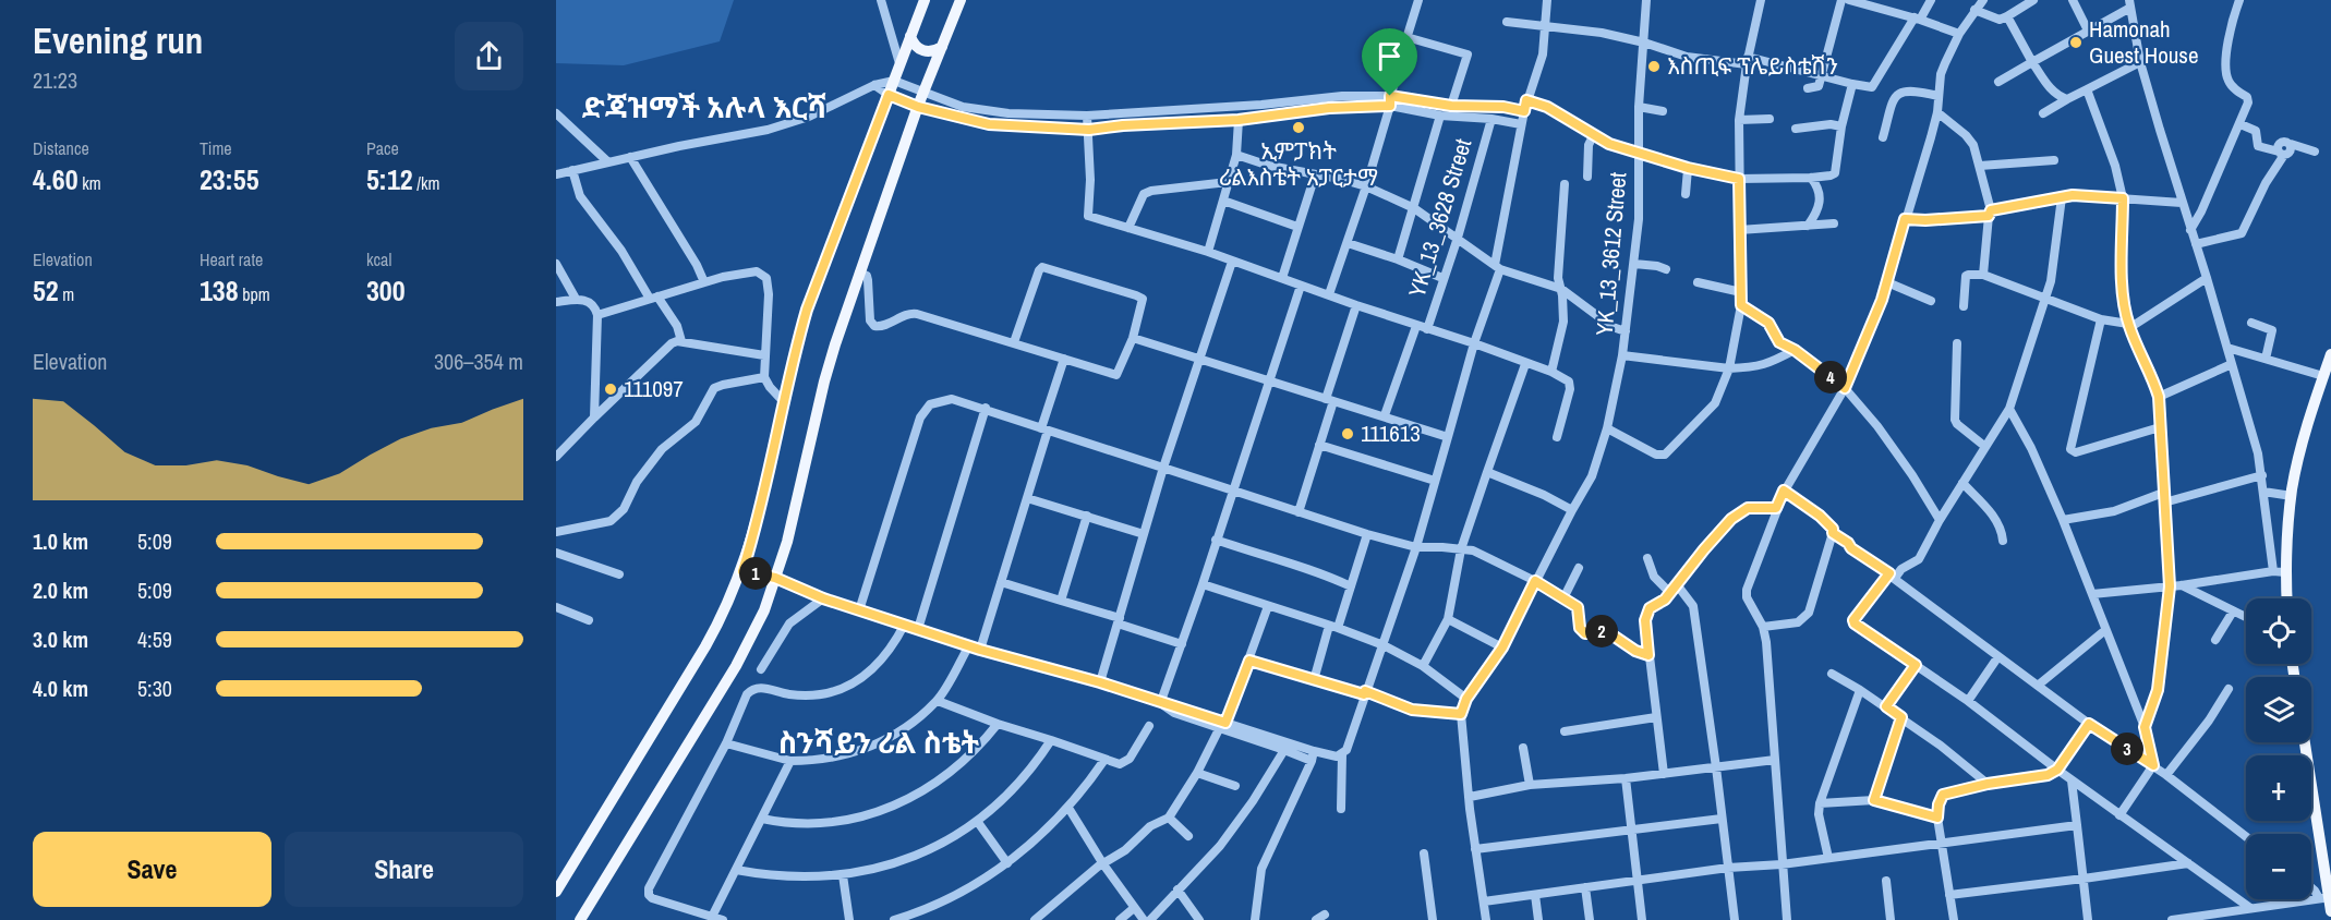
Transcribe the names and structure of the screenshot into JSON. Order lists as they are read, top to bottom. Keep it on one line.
{"streets":{"street":["YK_13_3628 Street","YK_13_3612 Street"]},"districts":["ድጃዝማች አሉላ እርሻ","ስንሻይን ሪል ስቴት"],"places":["Hamonah Guest House","እስጢፍ ፕሌይስቴሽን","ኢምፓክት ሪልእስቴት አፓርታማ","111097","111613"],"page":{"heading":["Evening run","21:23"],"stats":[["Distance","4.60 km"],["Time","23:55"],["Pace","5:12 /km"],["Elevation","52 m"],["Heart rate","138 bpm"],["kcal","300"]],"chart":["Elevation","306–354 m"],"pins":["4","1","2","3"],"list":[{"name":"1.0 km","note":"5:09"},{"name":"2.0 km","note":"5:09"},{"name":"3.0 km","note":"4:59"},{"name":"4.0 km","note":"5:30"}],"map_buttons":["+","−"],"buttons":["Save","Share"]}}
